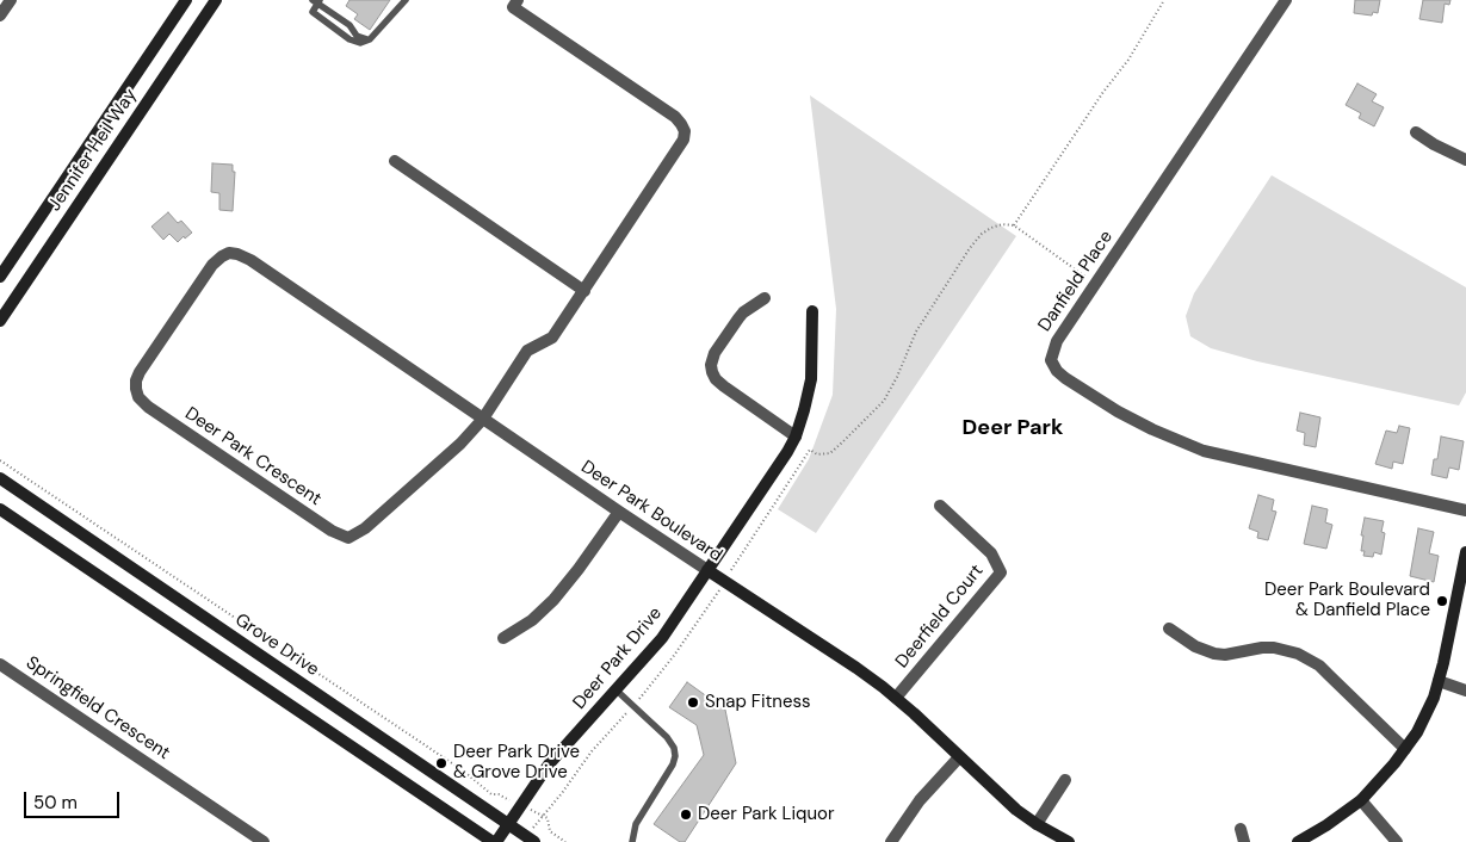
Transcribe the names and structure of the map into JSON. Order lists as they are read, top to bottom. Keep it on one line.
{"streets":{"main road":["Jennifer Heil Way","Deer Park Boulevard","Grove Drive","Deer Park Drive"],"street":["Danfield Place","Deer Park Crescent","Deerfield Court","Springfield Crescent"]},"crossings":[["Deer Park Crescent","Deer Park Boulevard"],["Deer Park Boulevard","Deerfield Court"],["Deer Park Boulevard","Deer Park Drive"],["Grove Drive","Deer Park Drive"]],"districts":["Deer Park"],"places":["Deer Park Boulevard & Danfield Place","Snap Fitness","Deer Park Drive & Grove Drive","Deer Park Liquor"],"scale_bar":"50 m"}
